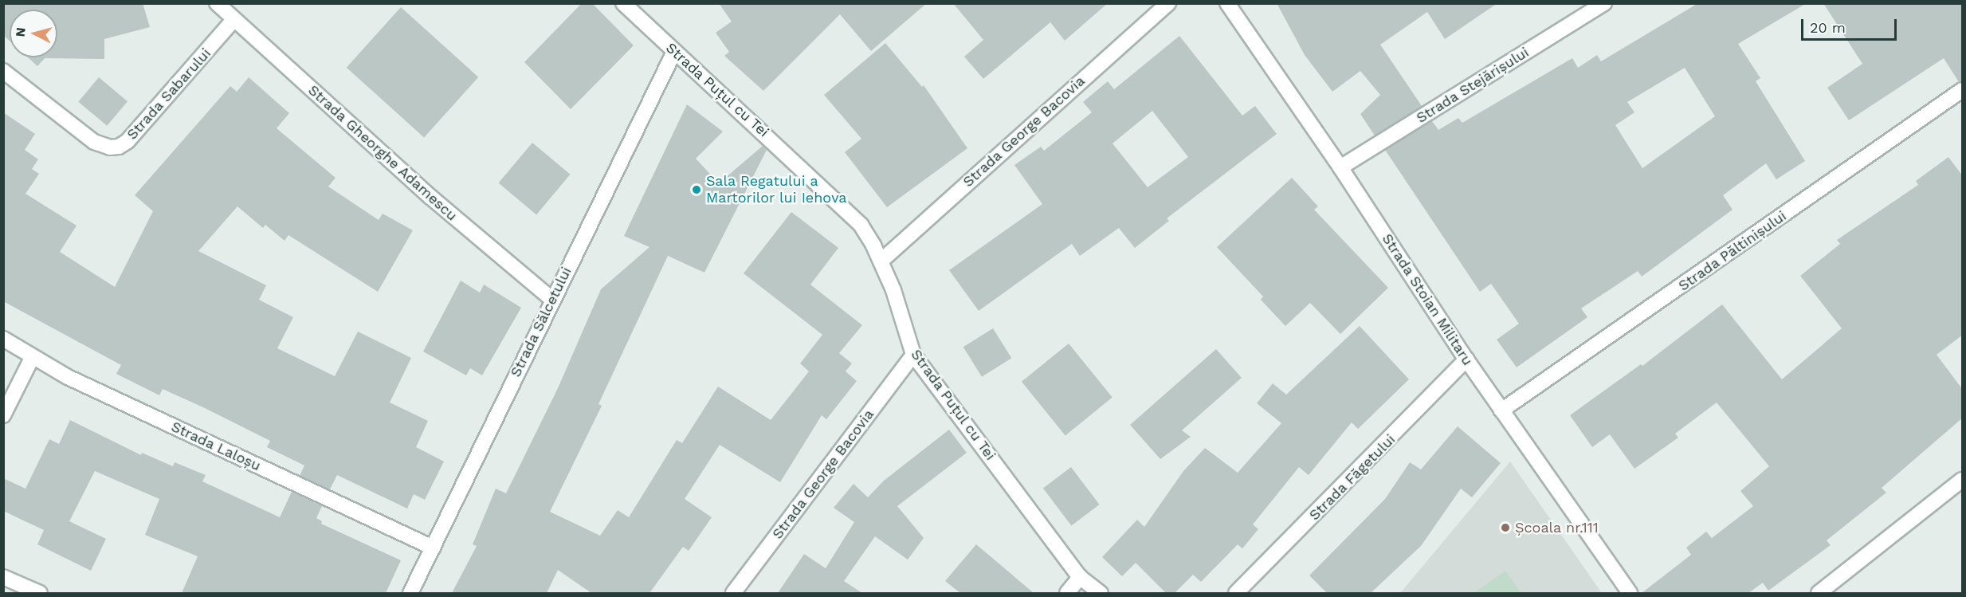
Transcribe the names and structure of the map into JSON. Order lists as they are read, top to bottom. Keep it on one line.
{"streets":{"street":["Strada Stejărișului","Strada Puțul cu Tei","Strada Sabarului","Strada George Bacovia","Strada Gheorghe Adamescu","Strada Păltinișului","Strada Stoian Militaru","Strada Sălcetului","Strada Laloșu","Strada Făgetului"]},"crossings":[["Strada Stejărișului","Strada Stoian Militaru"],["Strada Puțul cu Tei","Strada George Bacovia"],["Strada Puțul cu Tei","Strada Sălcetului"],["Strada Sabarului","Strada Gheorghe Adamescu"],["Strada Gheorghe Adamescu","Strada Sălcetului"],["Strada Păltinișului","Strada Stoian Militaru"],["Strada Stoian Militaru","Strada Făgetului"],["Strada Sălcetului","Strada Laloșu"]],"places":["Sala Regatului a Martorilor lui Iehova","Școala nr.111"],"scale_bar":"20 m","north":"left"}
